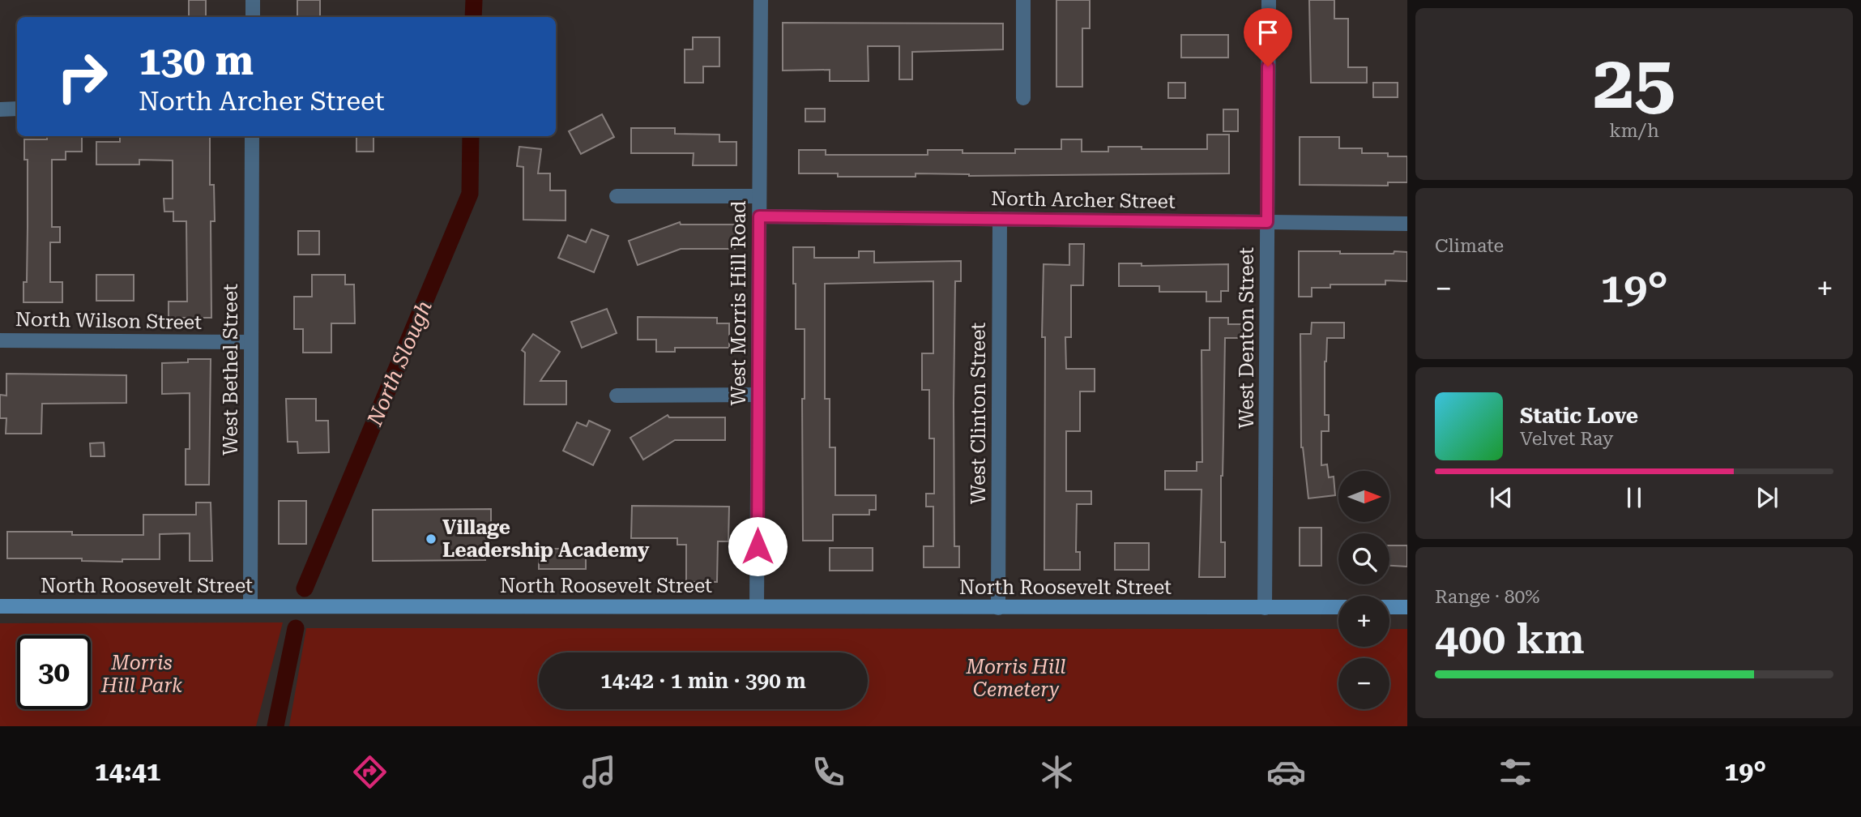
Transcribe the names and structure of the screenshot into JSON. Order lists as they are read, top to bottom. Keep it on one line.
{"streets":{"street":["North Archer Street","West Morris Hill Road","North Wilson Street","West Denton Street","West Bethel Street","West Clinton Street","North Roosevelt Street"]},"crossings":[["North Archer Street","West Morris Hill Road"],["North Archer Street","West Denton Street"],["North Archer Street","West Clinton Street"],["West Morris Hill Road","North Roosevelt Street"],["North Wilson Street","West Bethel Street"],["West Denton Street","North Roosevelt Street"],["West Bethel Street","North Roosevelt Street"],["West Clinton Street","North Roosevelt Street"]],"water":["North Slough"],"parks":["Morris Hill Park","Morris Hill Cemetery"],"places":["Village Leadership Academy"],"north":"right","page":{"tile":[["25","km/h"],"Climate",["Range · 80%","400 km"]],"turn":["130 m","North Archer Street"],"heat":["−","19°","+"],"song":["Static Love","Velvet Ray"],"map_buttons":["+","−"],"limit":"30","trip":"14:42 · 1 min · 390 m","tabs":["14:41","19°"]}}
